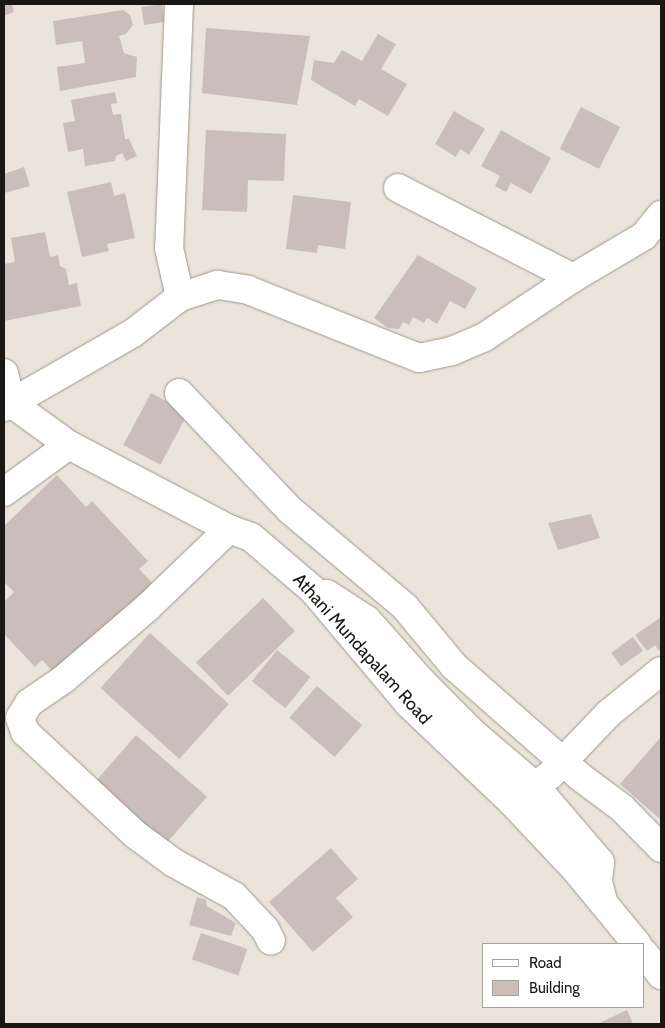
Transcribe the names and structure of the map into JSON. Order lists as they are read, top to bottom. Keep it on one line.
{"streets":{"street":["Athani Mundapalam Road"]},"legend":["Road","Building"]}
